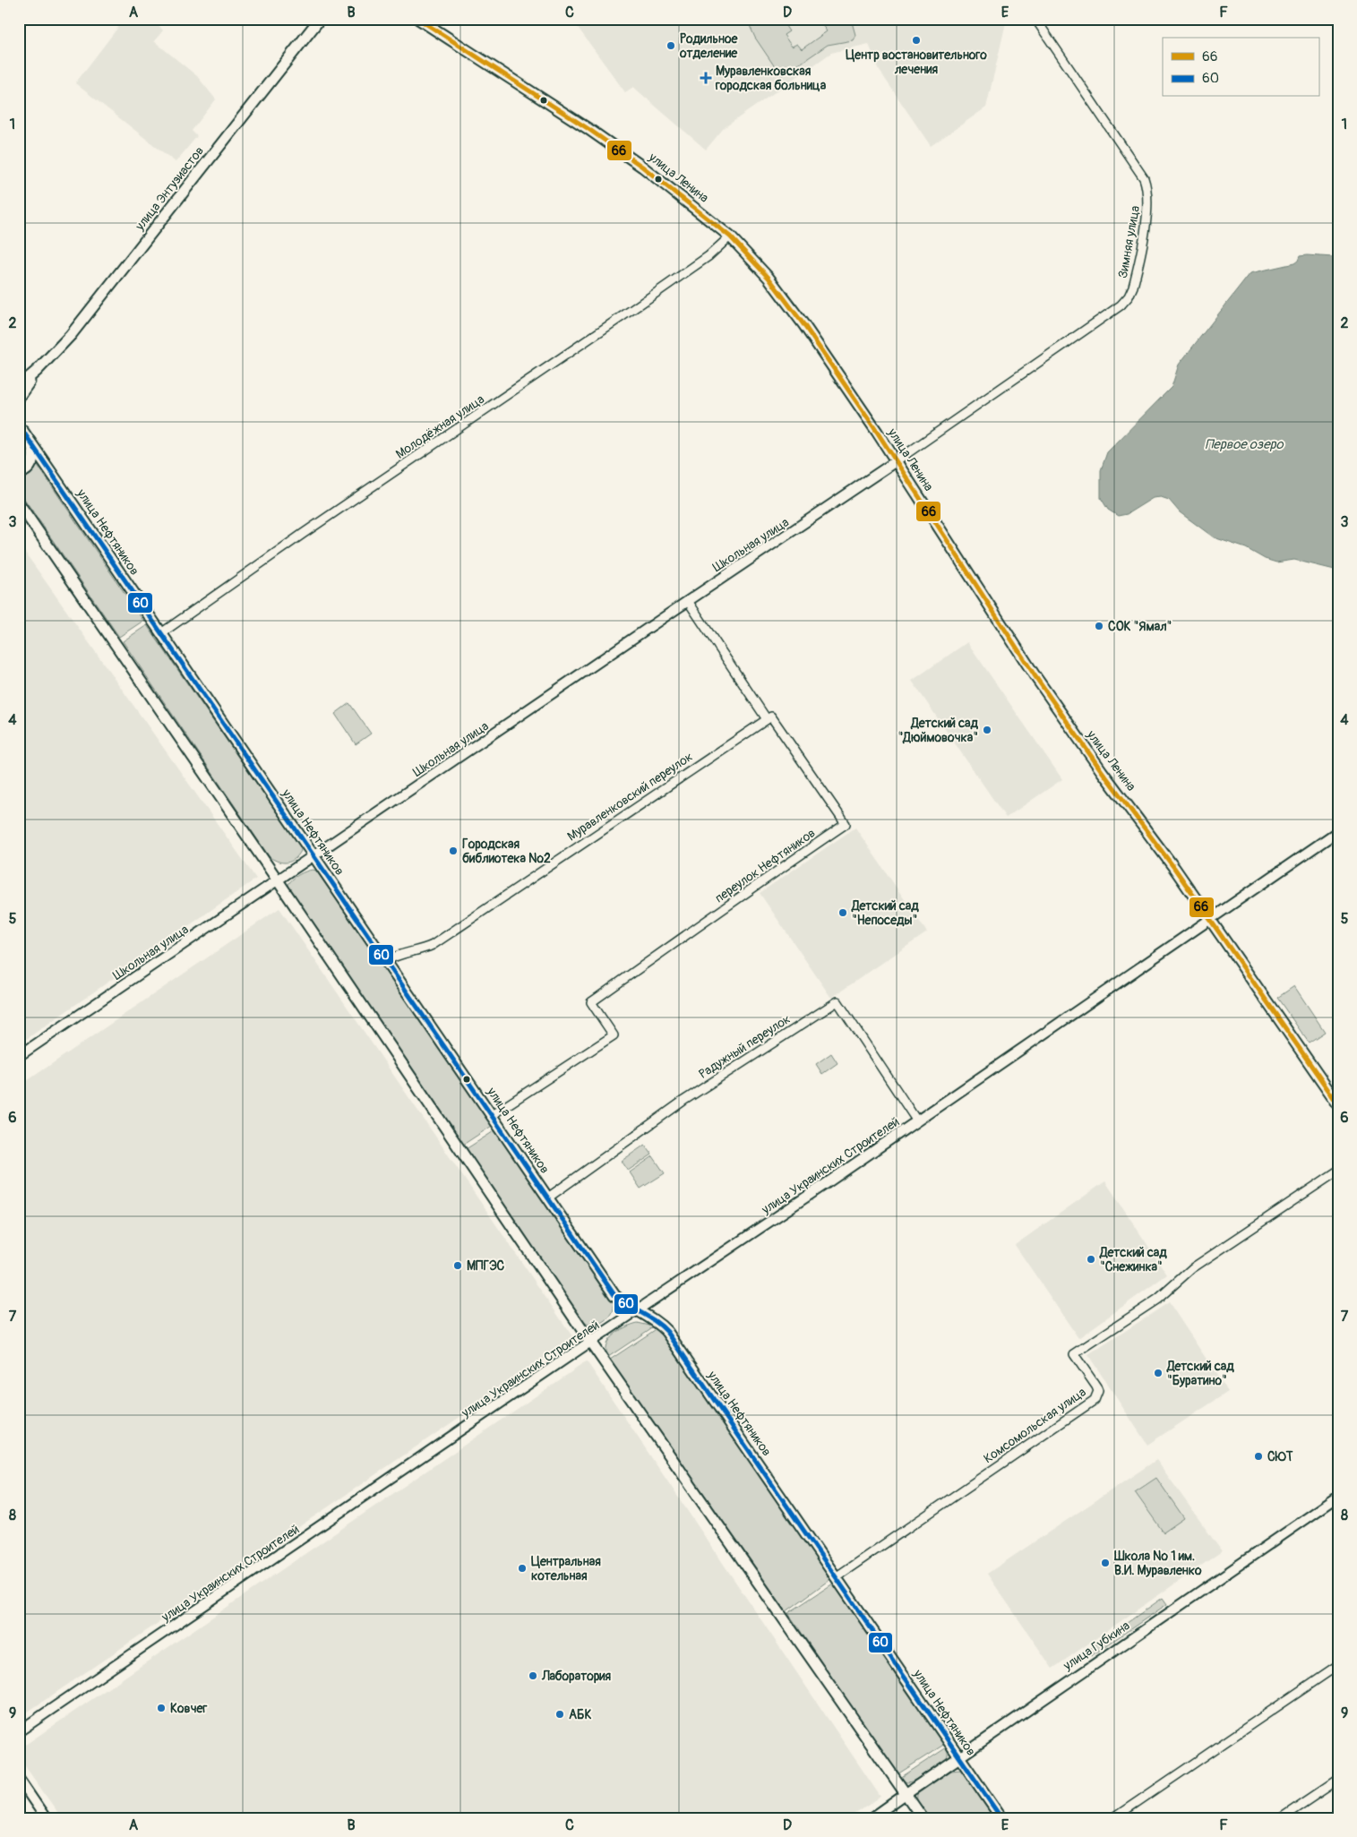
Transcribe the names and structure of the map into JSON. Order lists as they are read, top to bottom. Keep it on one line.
{"streets":{"main road":["улица Ленина","улица Энтузиастов","улица Нефтяников","улица Губкина"],"street":["Зимняя улица","Молодёжная улица","Школьная улица","Муравленковский переулок","переулок Нефтяников","Радужный переулок","улица Украинских Строителей","Комсомольская улица"]},"crossings":[["улица Ленина","Зимняя улица"],["улица Ленина","Молодёжная улица"],["улица Ленина","Школьная улица"],["улица Ленина","улица Украинских Строителей"],["Зимняя улица","Школьная улица"],["Молодёжная улица","улица Нефтяников"],["улица Нефтяников","Школьная улица"],["улица Нефтяников","Муравленковский переулок"],["улица Нефтяников","переулок Нефтяников"],["улица Нефтяников","Радужный переулок"],["улица Нефтяников","улица Украинских Строителей"],["улица Нефтяников","Комсомольская улица"],["улица Нефтяников","улица Губкина"],["Школьная улица","переулок Нефтяников"],["Муравленковский переулок","переулок Нефтяников"],["Радужный переулок","улица Украинских Строителей"]],"water":["Первое озеро"],"places":{"other":["Центр востановительного лечения","Родильное отделение","СОК \"Ямал\"","Детский сад \"Дюймовочка\"","Городская библиотека №2","Детский сад \"Непоседы\"","Детский сад \"Снежинка\"","МПГЭС","Детский сад \"Буратино\"","СЮТ","Школа № 1 им. В.И. Муравленко","Центральная котельная","Лаборатория","Ковчег","АБК"],"health":["Муравленковская городская больница"]},"lines":["transit line 66","transit line 60"],"legend":["66","60"],"grid":{"columns":["A","B","C","D","E","F"],"rows":["1","2","3","4","5","6","7","8","9"]}}
